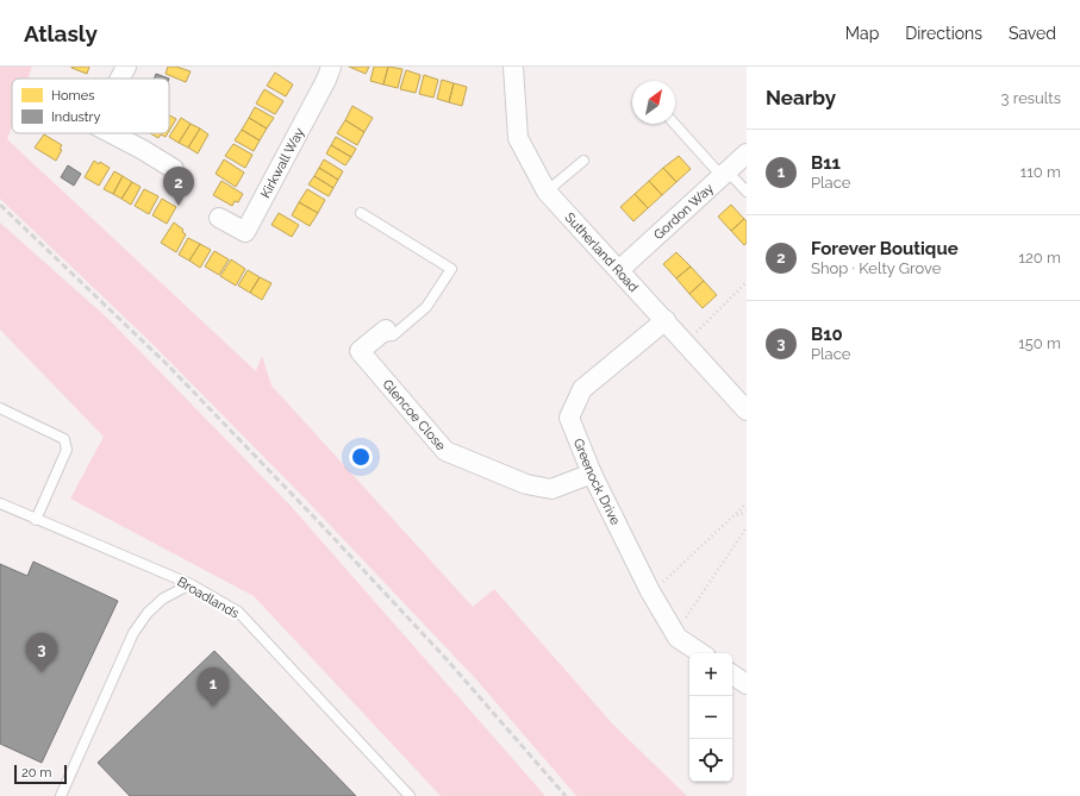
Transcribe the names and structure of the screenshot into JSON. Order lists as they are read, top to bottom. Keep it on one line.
{"streets":{"street":["Kirkwall Way","Gordon Way","Sutherland Road","Glencoe Close","Greenock Drive"],"lane":["Broadlands"]},"crossings":[["Gordon Way","Sutherland Road"],["Sutherland Road","Greenock Drive"],["Glencoe Close","Greenock Drive"]],"legend":["Homes","Industry"],"scale_bar":"20 m","north":"top right","page":{"header":"Atlasly","nav":["Map","Directions","Saved"],"heading":["Nearby","3 results"],"list":[{"mark":"1","name":"B11","note":"Place","value":"110 m"},{"mark":"2","name":"Forever Boutique","note":"Shop · Kelty Grove","value":"120 m"},{"mark":"3","name":"B10","note":"Place","value":"150 m"}],"pins":["2","3","1"],"map_buttons":["+","−"],"scale":"20 m"}}
